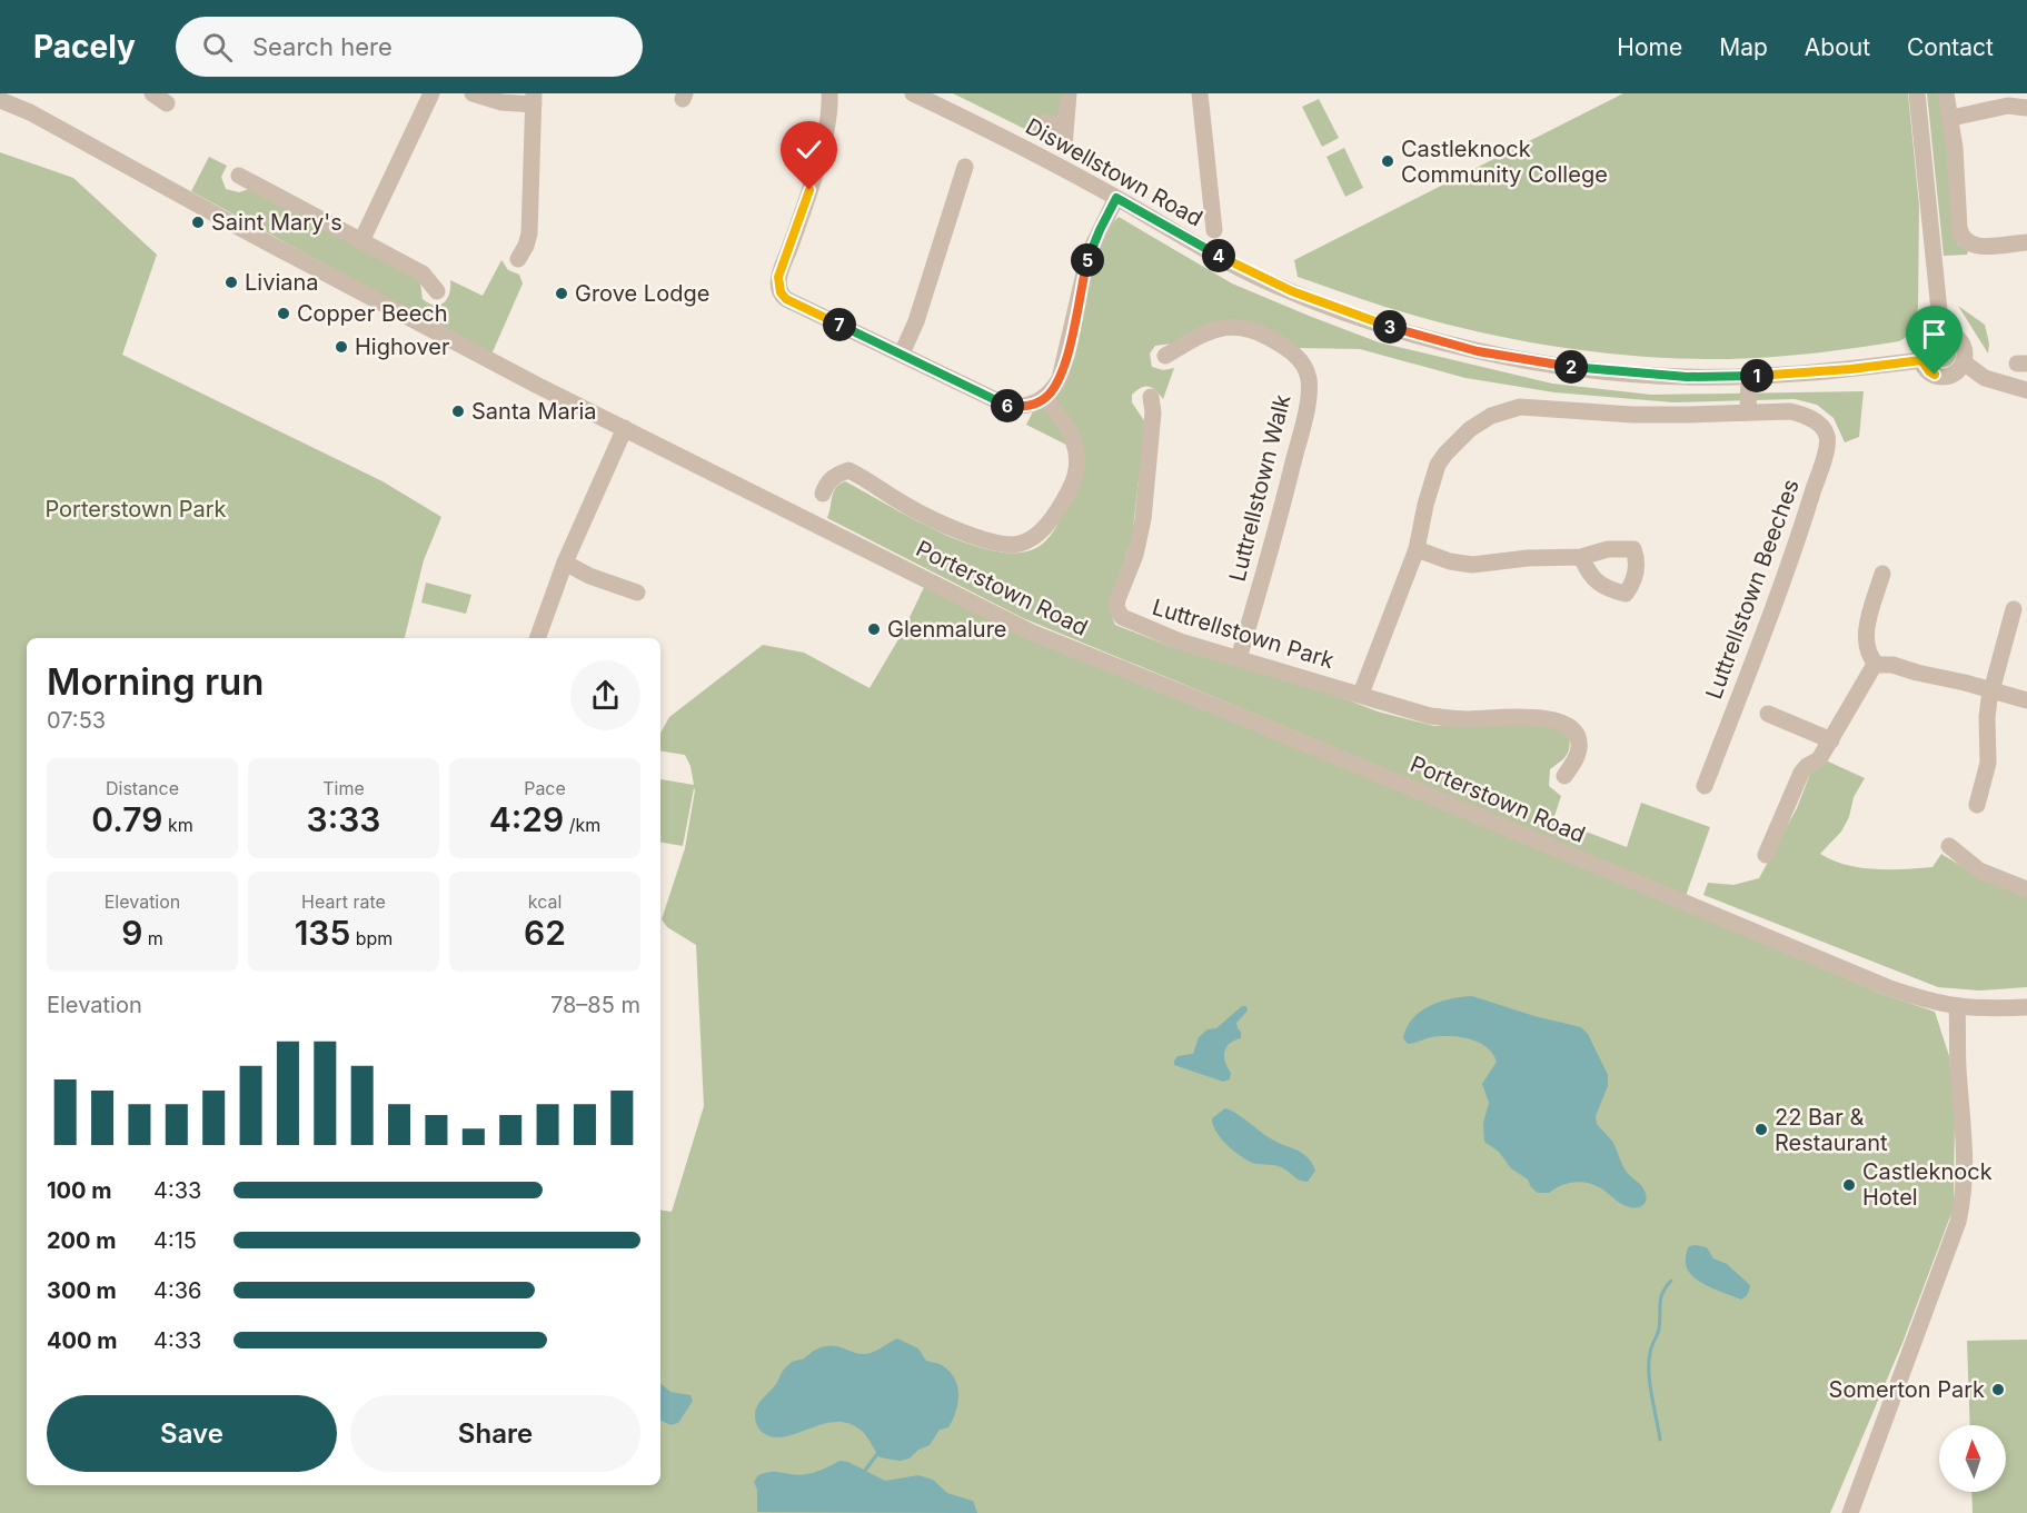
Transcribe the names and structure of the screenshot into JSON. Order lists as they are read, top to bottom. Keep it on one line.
{"streets":{"street":["Diswellstown Road","Luttrellstown Walk","Porterstown Road","Luttrellstown Beeches","Luttrellstown Park"]},"crossings":[["Luttrellstown Walk","Luttrellstown Park"]],"parks":["Porterstown Park"],"places":["Castleknock Community College","Saint Mary's","Liviana","Grove Lodge","Copper Beech","Highover","Santa Maria","Glenmalure","22 Bar & Restaurant","Castleknock Hotel","Somerton Park"],"north":"top","page":{"header":"Pacely","search":"Search here","nav":["Home","Map","About","Contact"],"pins":["4","5","7","3","2","1","6"],"heading":["Morning run","07:53"],"stats":[["Distance","0.79 km"],["Time","3:33"],["Pace","4:29 /km"],["Elevation","9 m"],["Heart rate","135 bpm"],["kcal","62"]],"chart":["Elevation","78–85 m"],"list":[{"name":"100 m","note":"4:33"},{"name":"200 m","note":"4:15"},{"name":"300 m","note":"4:36"},{"name":"400 m","note":"4:33"}],"buttons":["Save","Share"]}}
